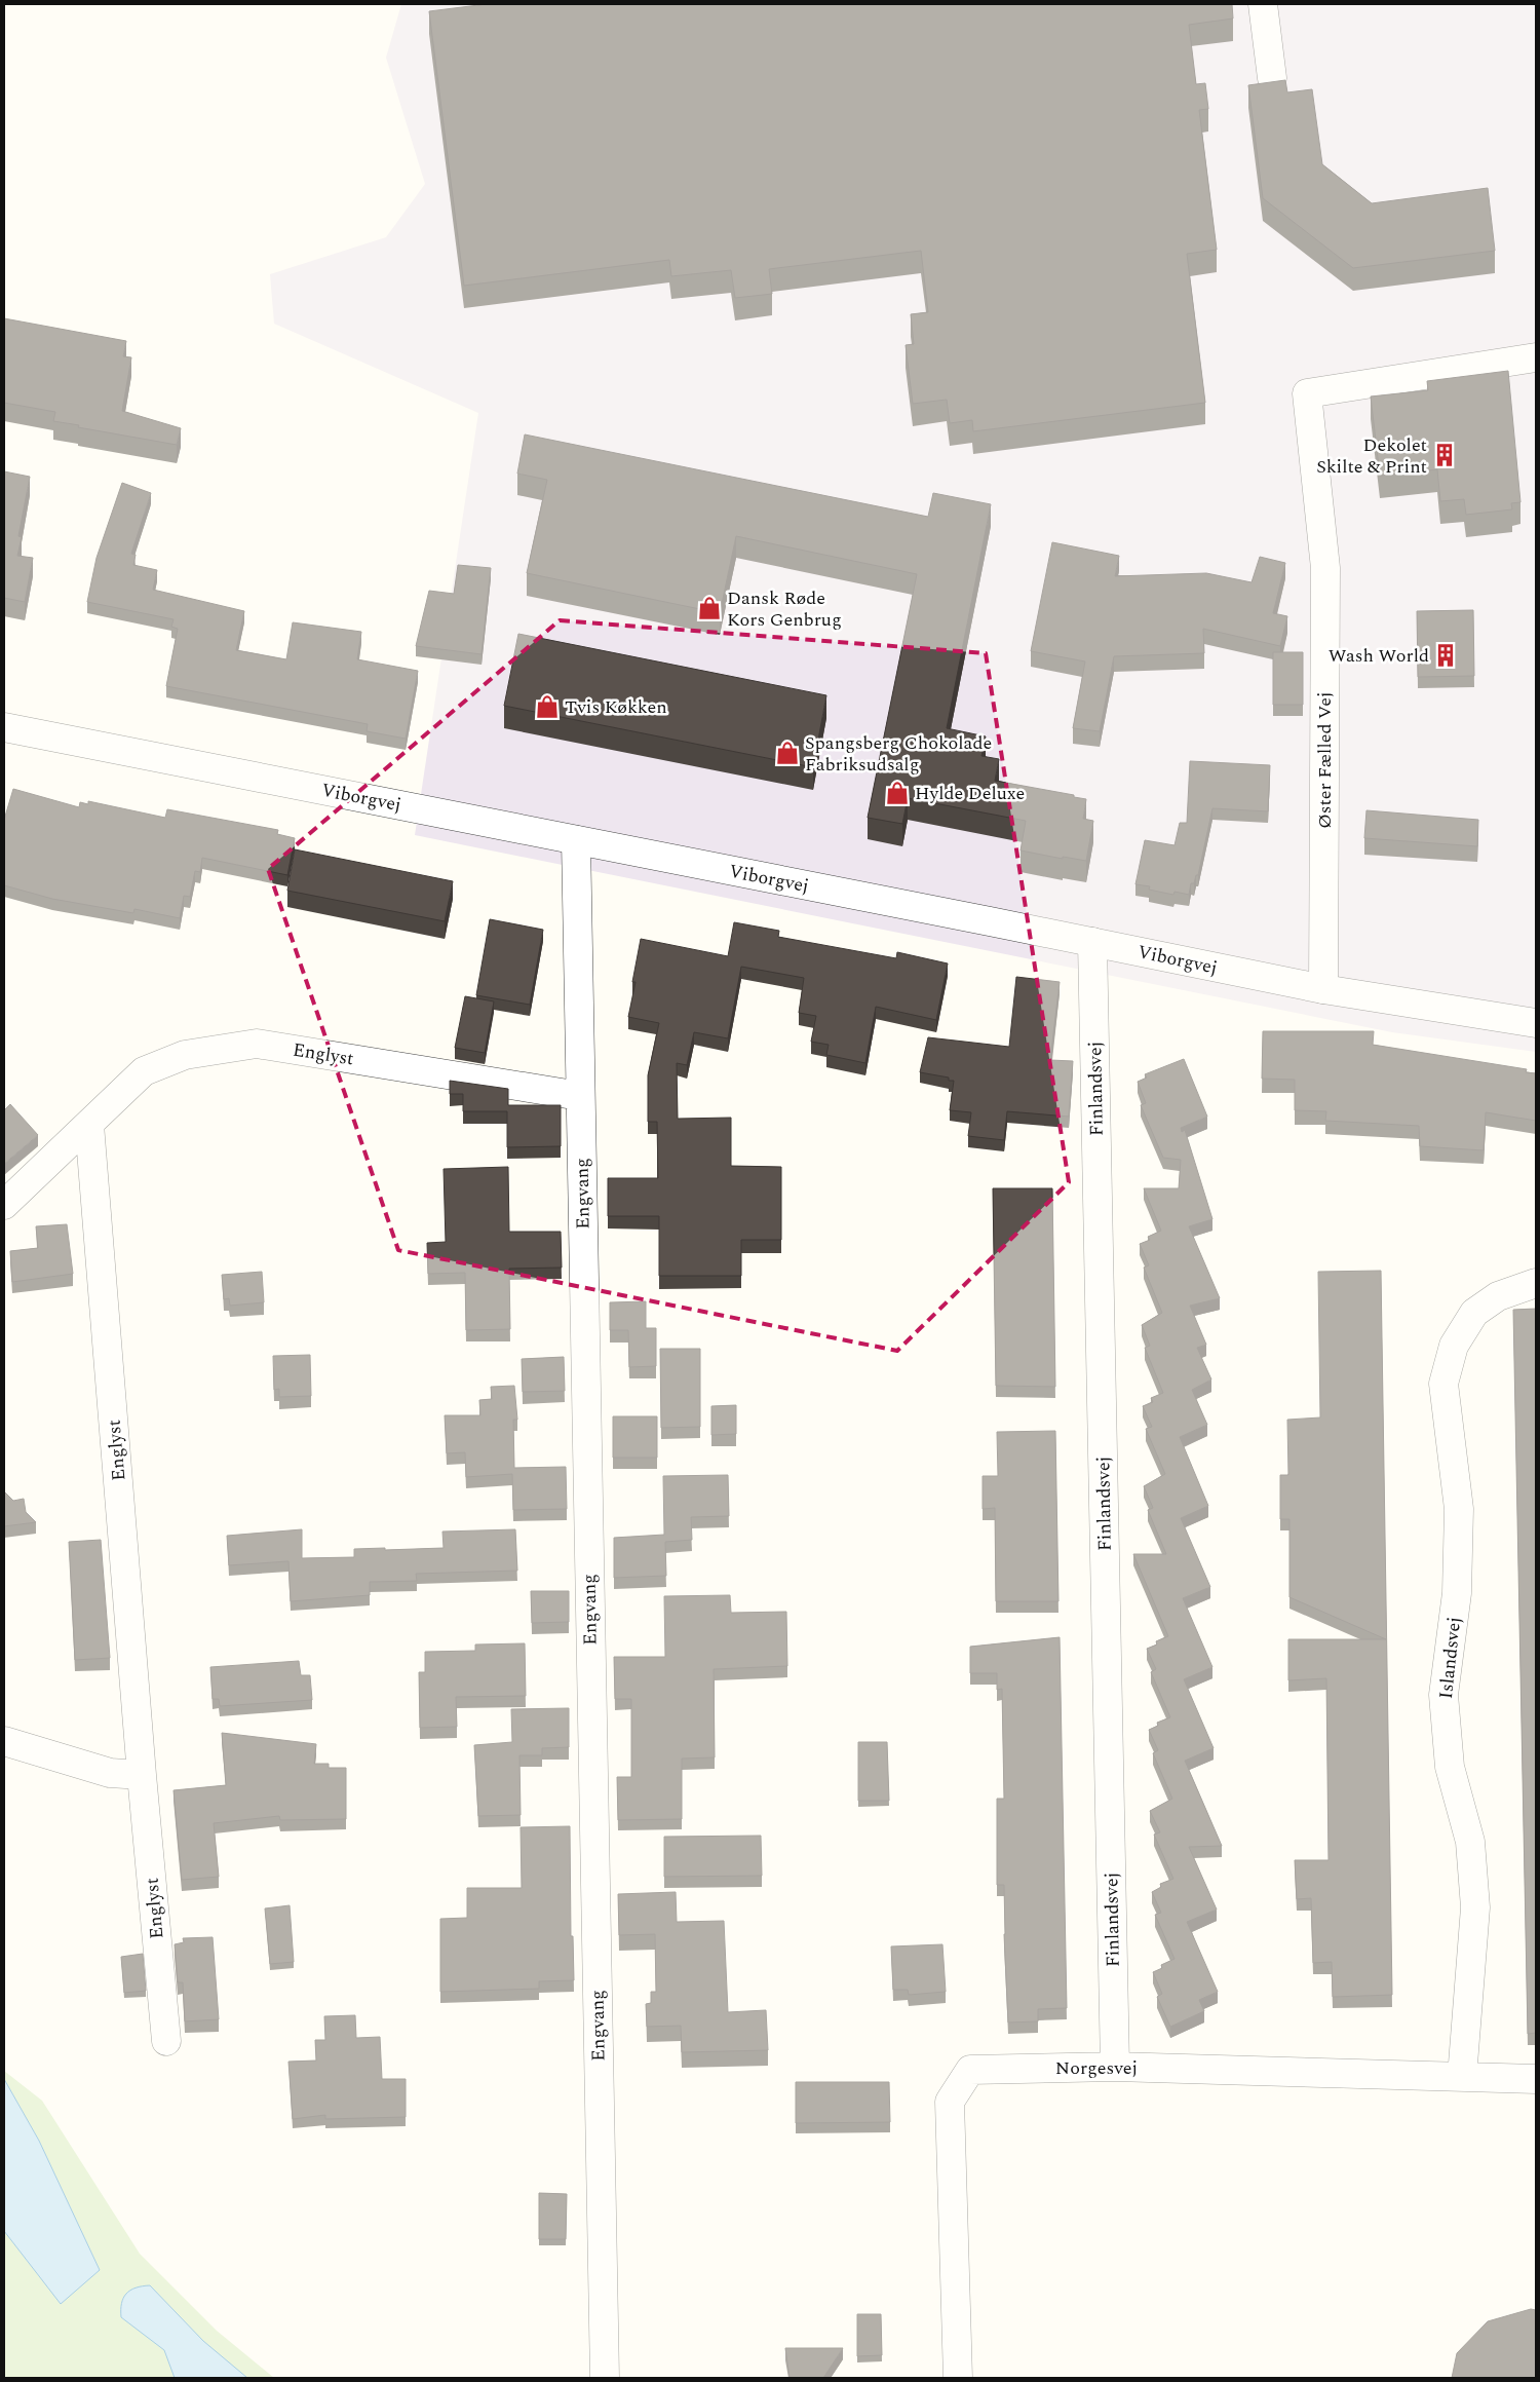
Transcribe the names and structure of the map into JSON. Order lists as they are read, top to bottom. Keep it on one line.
{"streets":{"street":["Øster Fælled Vej","Viborgvej","Englyst","Finlandsvej","Engvang","Islandsvej","Norgesvej"]},"crossings":[["Øster Fælled Vej","Viborgvej"],["Viborgvej","Finlandsvej"],["Viborgvej","Engvang"],["Englyst","Engvang"],["Finlandsvej","Norgesvej"],["Islandsvej","Norgesvej"]],"places":{"building":["Dekolet Skilte & Print","Wash World"],"shop":["Dansk Røde Kors Genbrug","Tvis Køkken","Spangsberg Chokolade Fabriksudsalg","Hylde Deluxe"]}}
